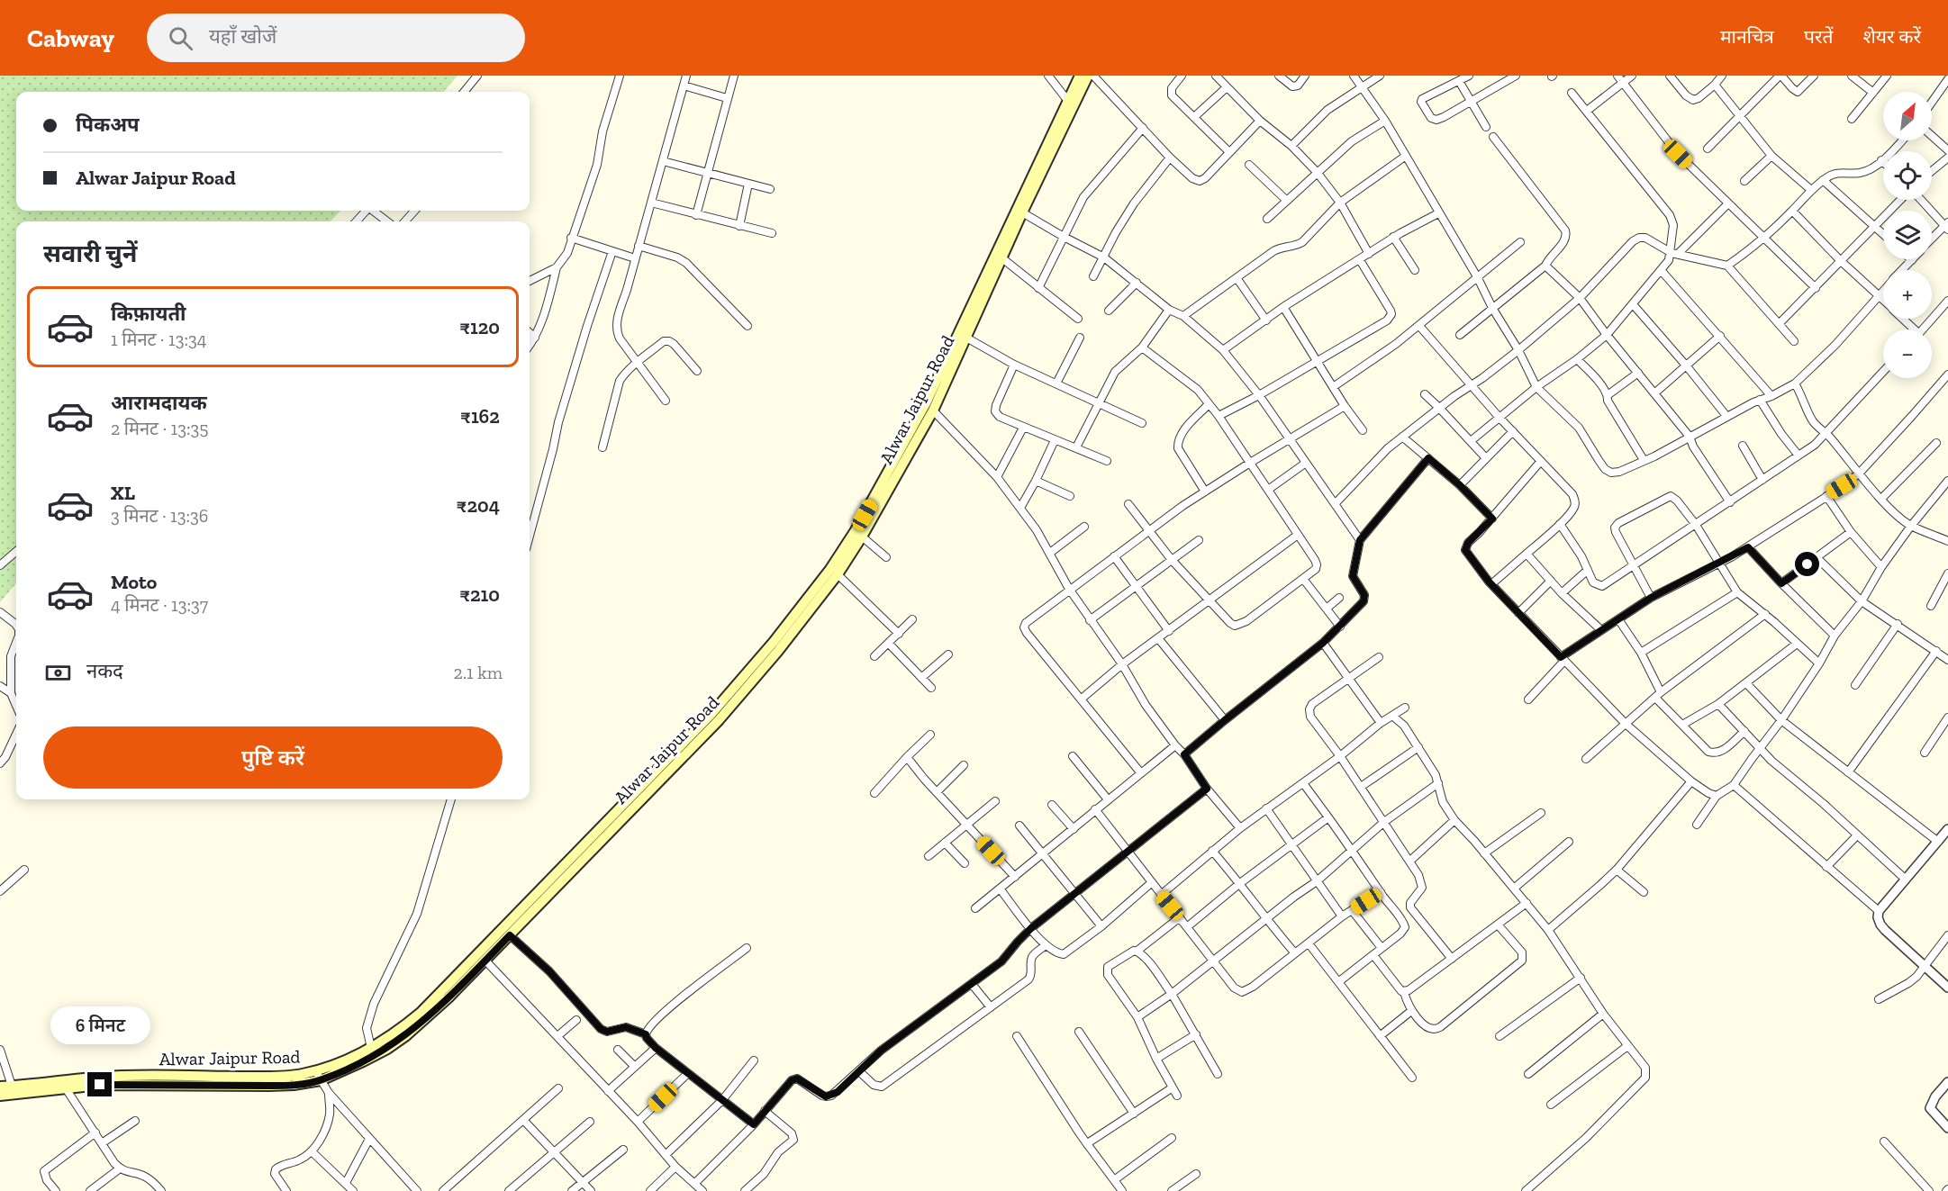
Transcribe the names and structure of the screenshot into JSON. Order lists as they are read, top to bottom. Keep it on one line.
{"streets":{"main road":["Alwar Jaipur Road"]},"north":"top right","page":{"header":"Cabway","search":"यहाँ खोजें","nav":["मानचित्र","परतें","शेयर करें"],"map_buttons":["+","−"],"banner":["पिकअप","Alwar Jaipur Road"],"heading":"सवारी चुनें","list":[{"name":"किफ़ायती","note":"1 मिनट · 13:34","value":"₹120"},{"name":"आरामदायक","note":"2 मिनट · 13:35","value":"₹162"},{"name":"XL","note":"3 मिनट · 13:36","value":"₹204"},{"name":"Moto","note":"4 मिनट · 13:37","value":"₹210"}],"pay":["नकद","2.1 km"],"buttons":"पुष्टि करें","bubble":"6 मिनट"}}
